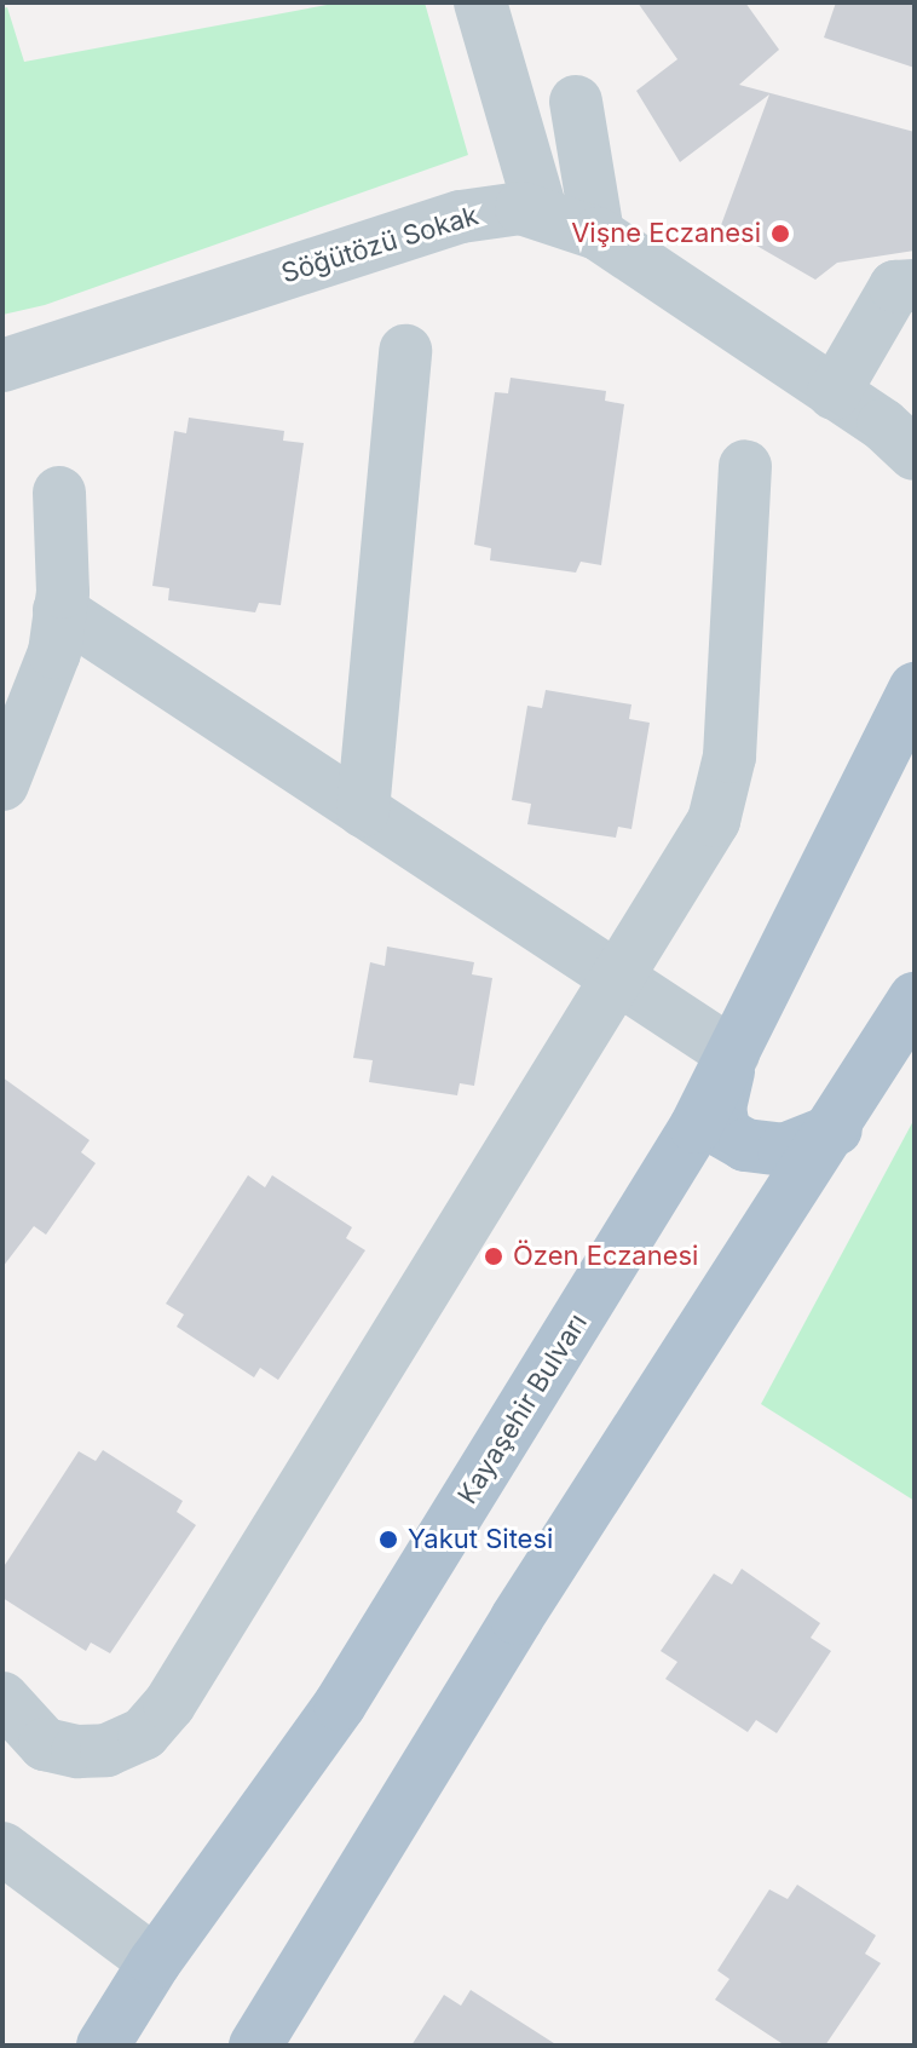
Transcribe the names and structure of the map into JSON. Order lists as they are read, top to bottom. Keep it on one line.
{"streets":{"main road":["Kayaşehir Bulvarı"],"street":["Söğütözü Sokak"]},"places":["Vişne Eczanesi","Özen Eczanesi","Yakut Sitesi"]}
